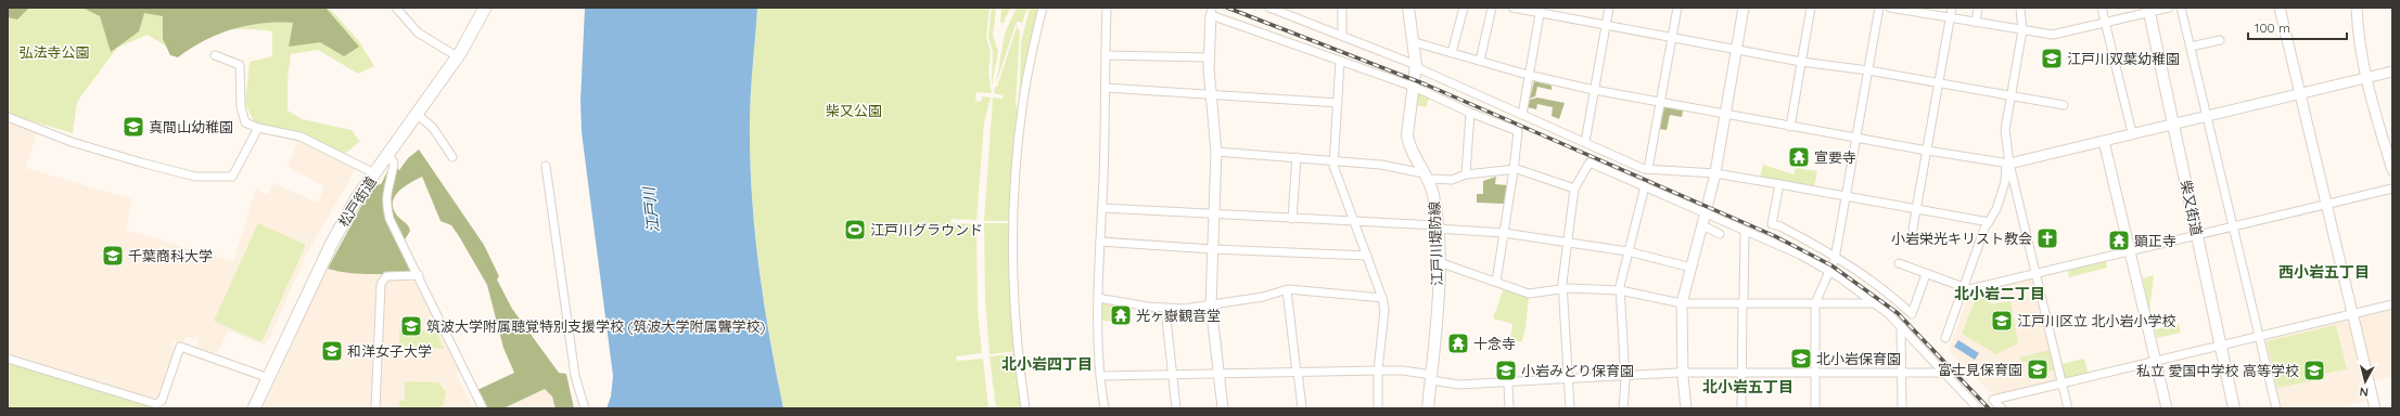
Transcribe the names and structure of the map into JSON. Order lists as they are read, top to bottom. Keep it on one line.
{"streets":{"main road":["松戸街道","柴又街道","江戸川堤防線"]},"districts":["西小岩五丁目","北小岩二丁目","北小岩四丁目","北小岩五丁目"],"water":["江戸川"],"parks":["弘法寺公園","柴又公園"],"places":{"school or university":["江戸川双葉幼稚園","真間山幼稚園","千葉商科大学","江戸川区立 北小岩小学校","筑波大学附属聴覚特別支援学校 (筑波大学附属聾学校)","和洋女子大学","北小岩保育園","富士見保育園","小岩みどり保育園","私立 愛国中学校 高等学校"],"temple":["宣要寺","顕正寺","光ヶ嶽観音堂","十念寺"],"sports":["江戸川グラウンド"],"church":["小岩栄光キリスト教会"]},"scale_bar":"100 m","north":"bottom"}
